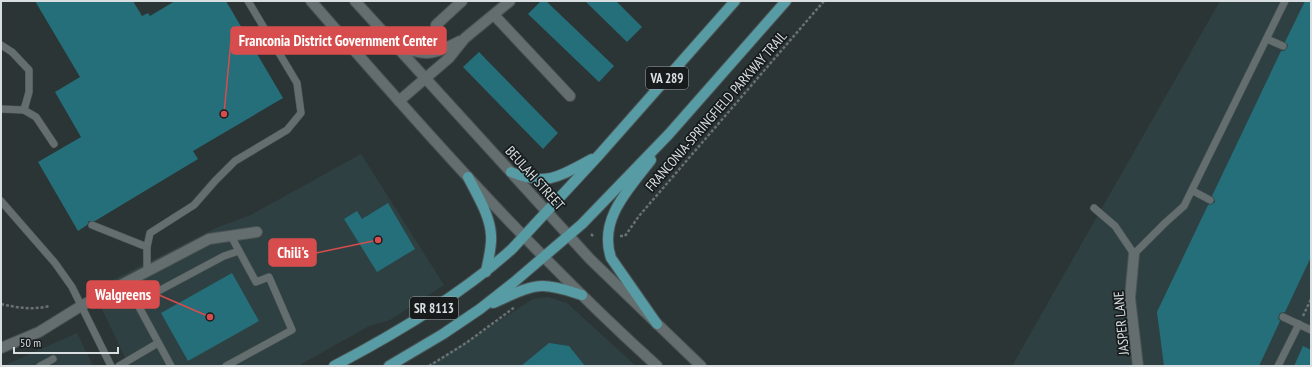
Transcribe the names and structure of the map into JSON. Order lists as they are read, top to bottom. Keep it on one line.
{"streets":{"main road":["VA 289","BEULAH STREET","SR 8113","JASPER LANE"],"path":["FRANCONIA-SPRINGFIELD PARKWAY TRAIL"]},"crossings":[["VA 289","BEULAH STREET"],["VA 289","SR 8113"],["BEULAH STREET","SR 8113"]],"places":["Franconia District Government Center","Chili's","Walgreens"],"scale_bar":"50 m"}
